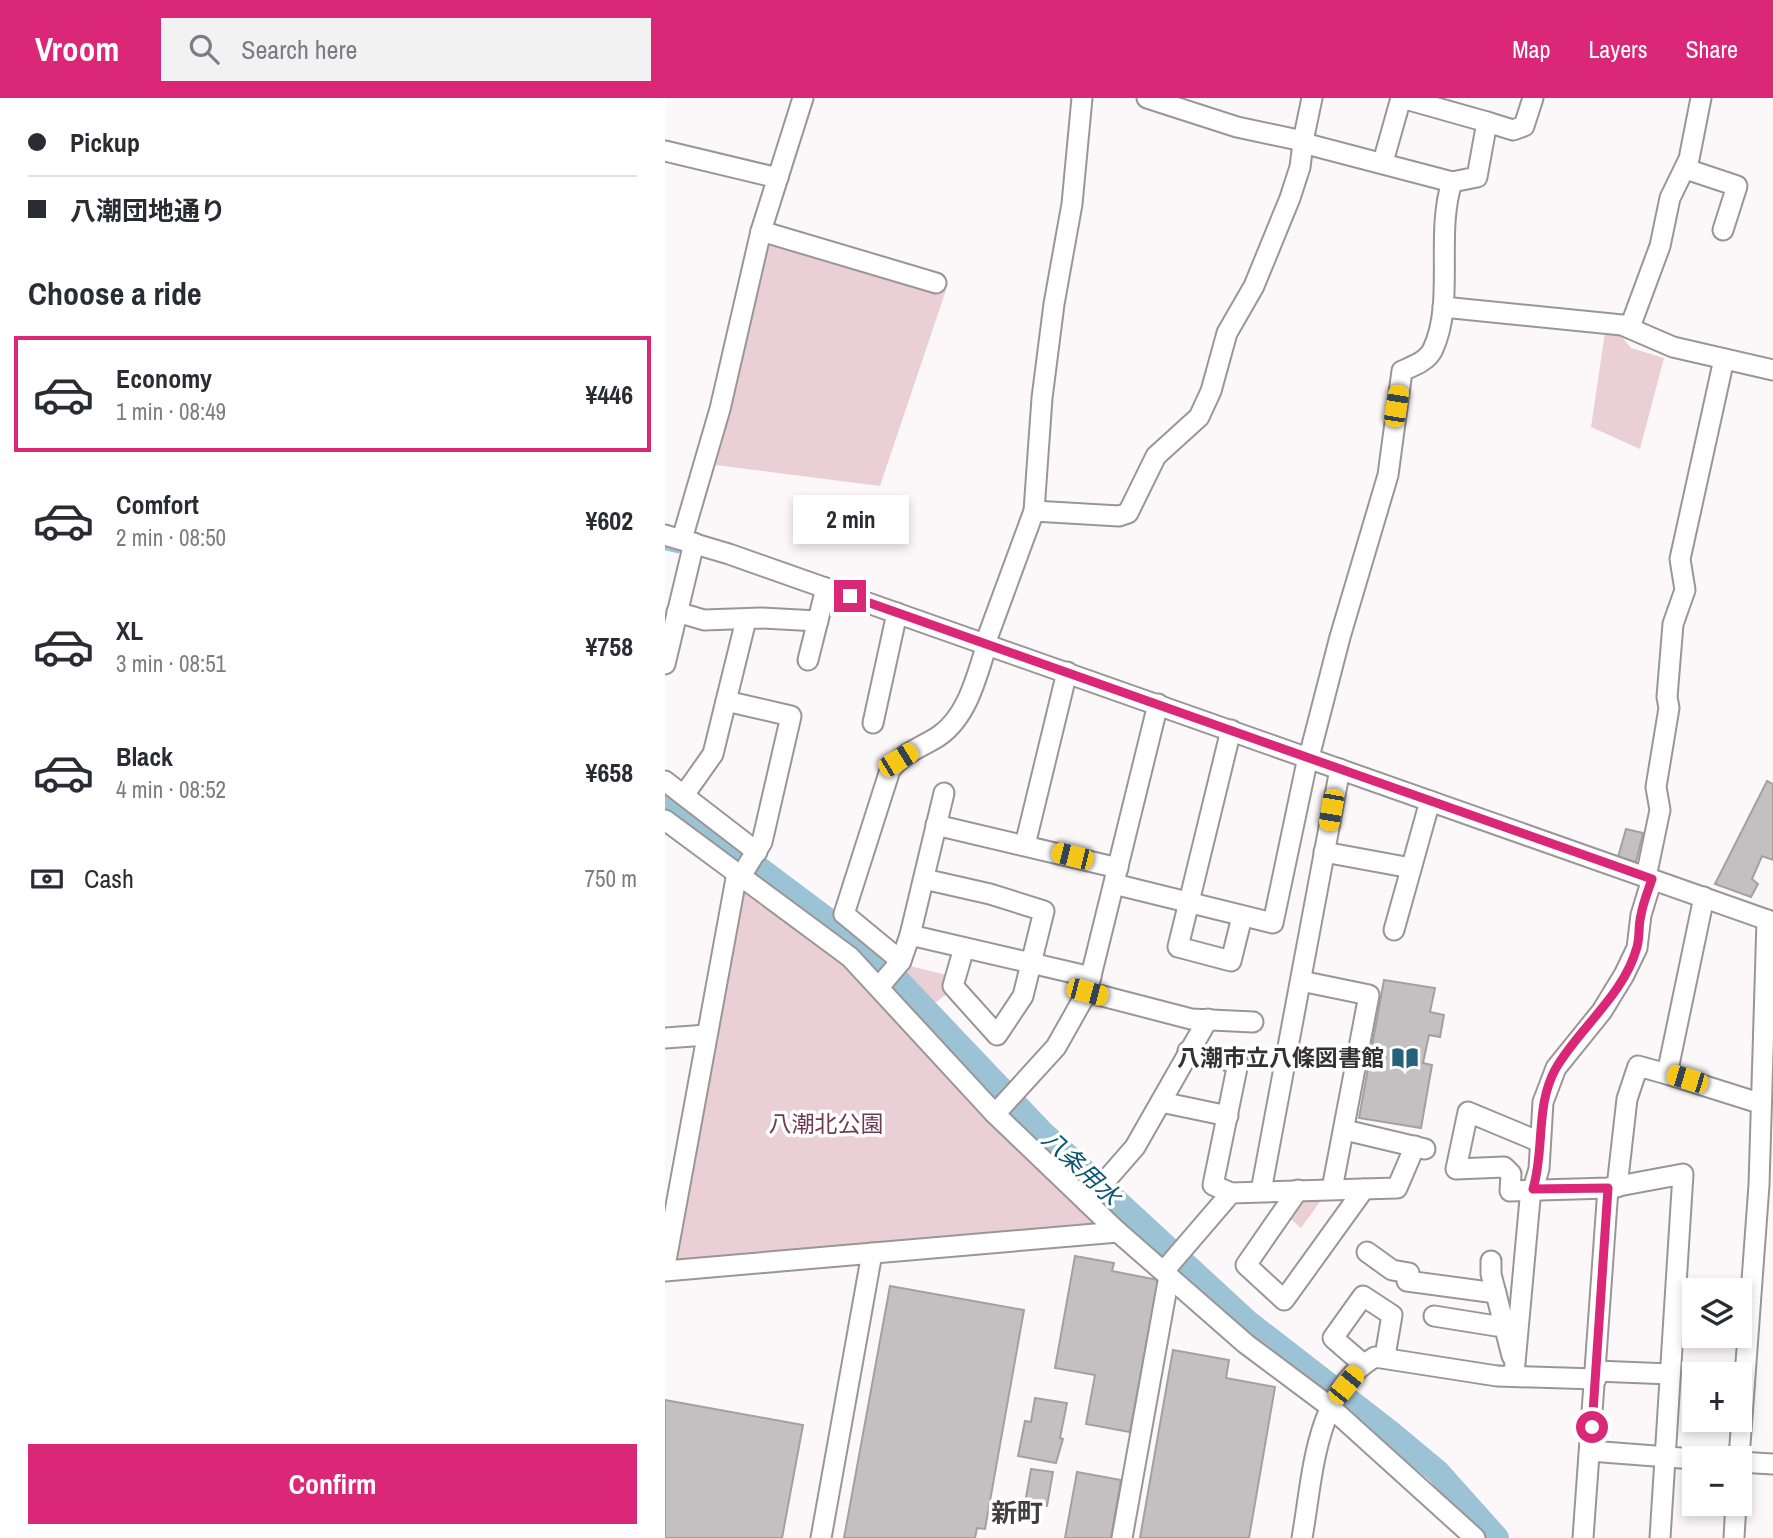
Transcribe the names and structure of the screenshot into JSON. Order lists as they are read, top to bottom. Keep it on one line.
{"districts":["新町"],"water":["八条用水"],"parks":["八潮北公園"],"places":{"library":["八潮市立八條図書館"]},"page":{"header":"Vroom","search":"Search here","nav":["Map","Layers","Share"],"banner":["Pickup","八潮団地通り"],"heading":"Choose a ride","list":[{"name":"Economy","note":"1 min · 08:49","value":"¥446"},{"name":"Comfort","note":"2 min · 08:50","value":"¥602"},{"name":"XL","note":"3 min · 08:51","value":"¥758"},{"name":"Black","note":"4 min · 08:52","value":"¥658"}],"bubble":"2 min","pay":["Cash","750 m"],"map_buttons":["+","−"],"buttons":"Confirm"}}
